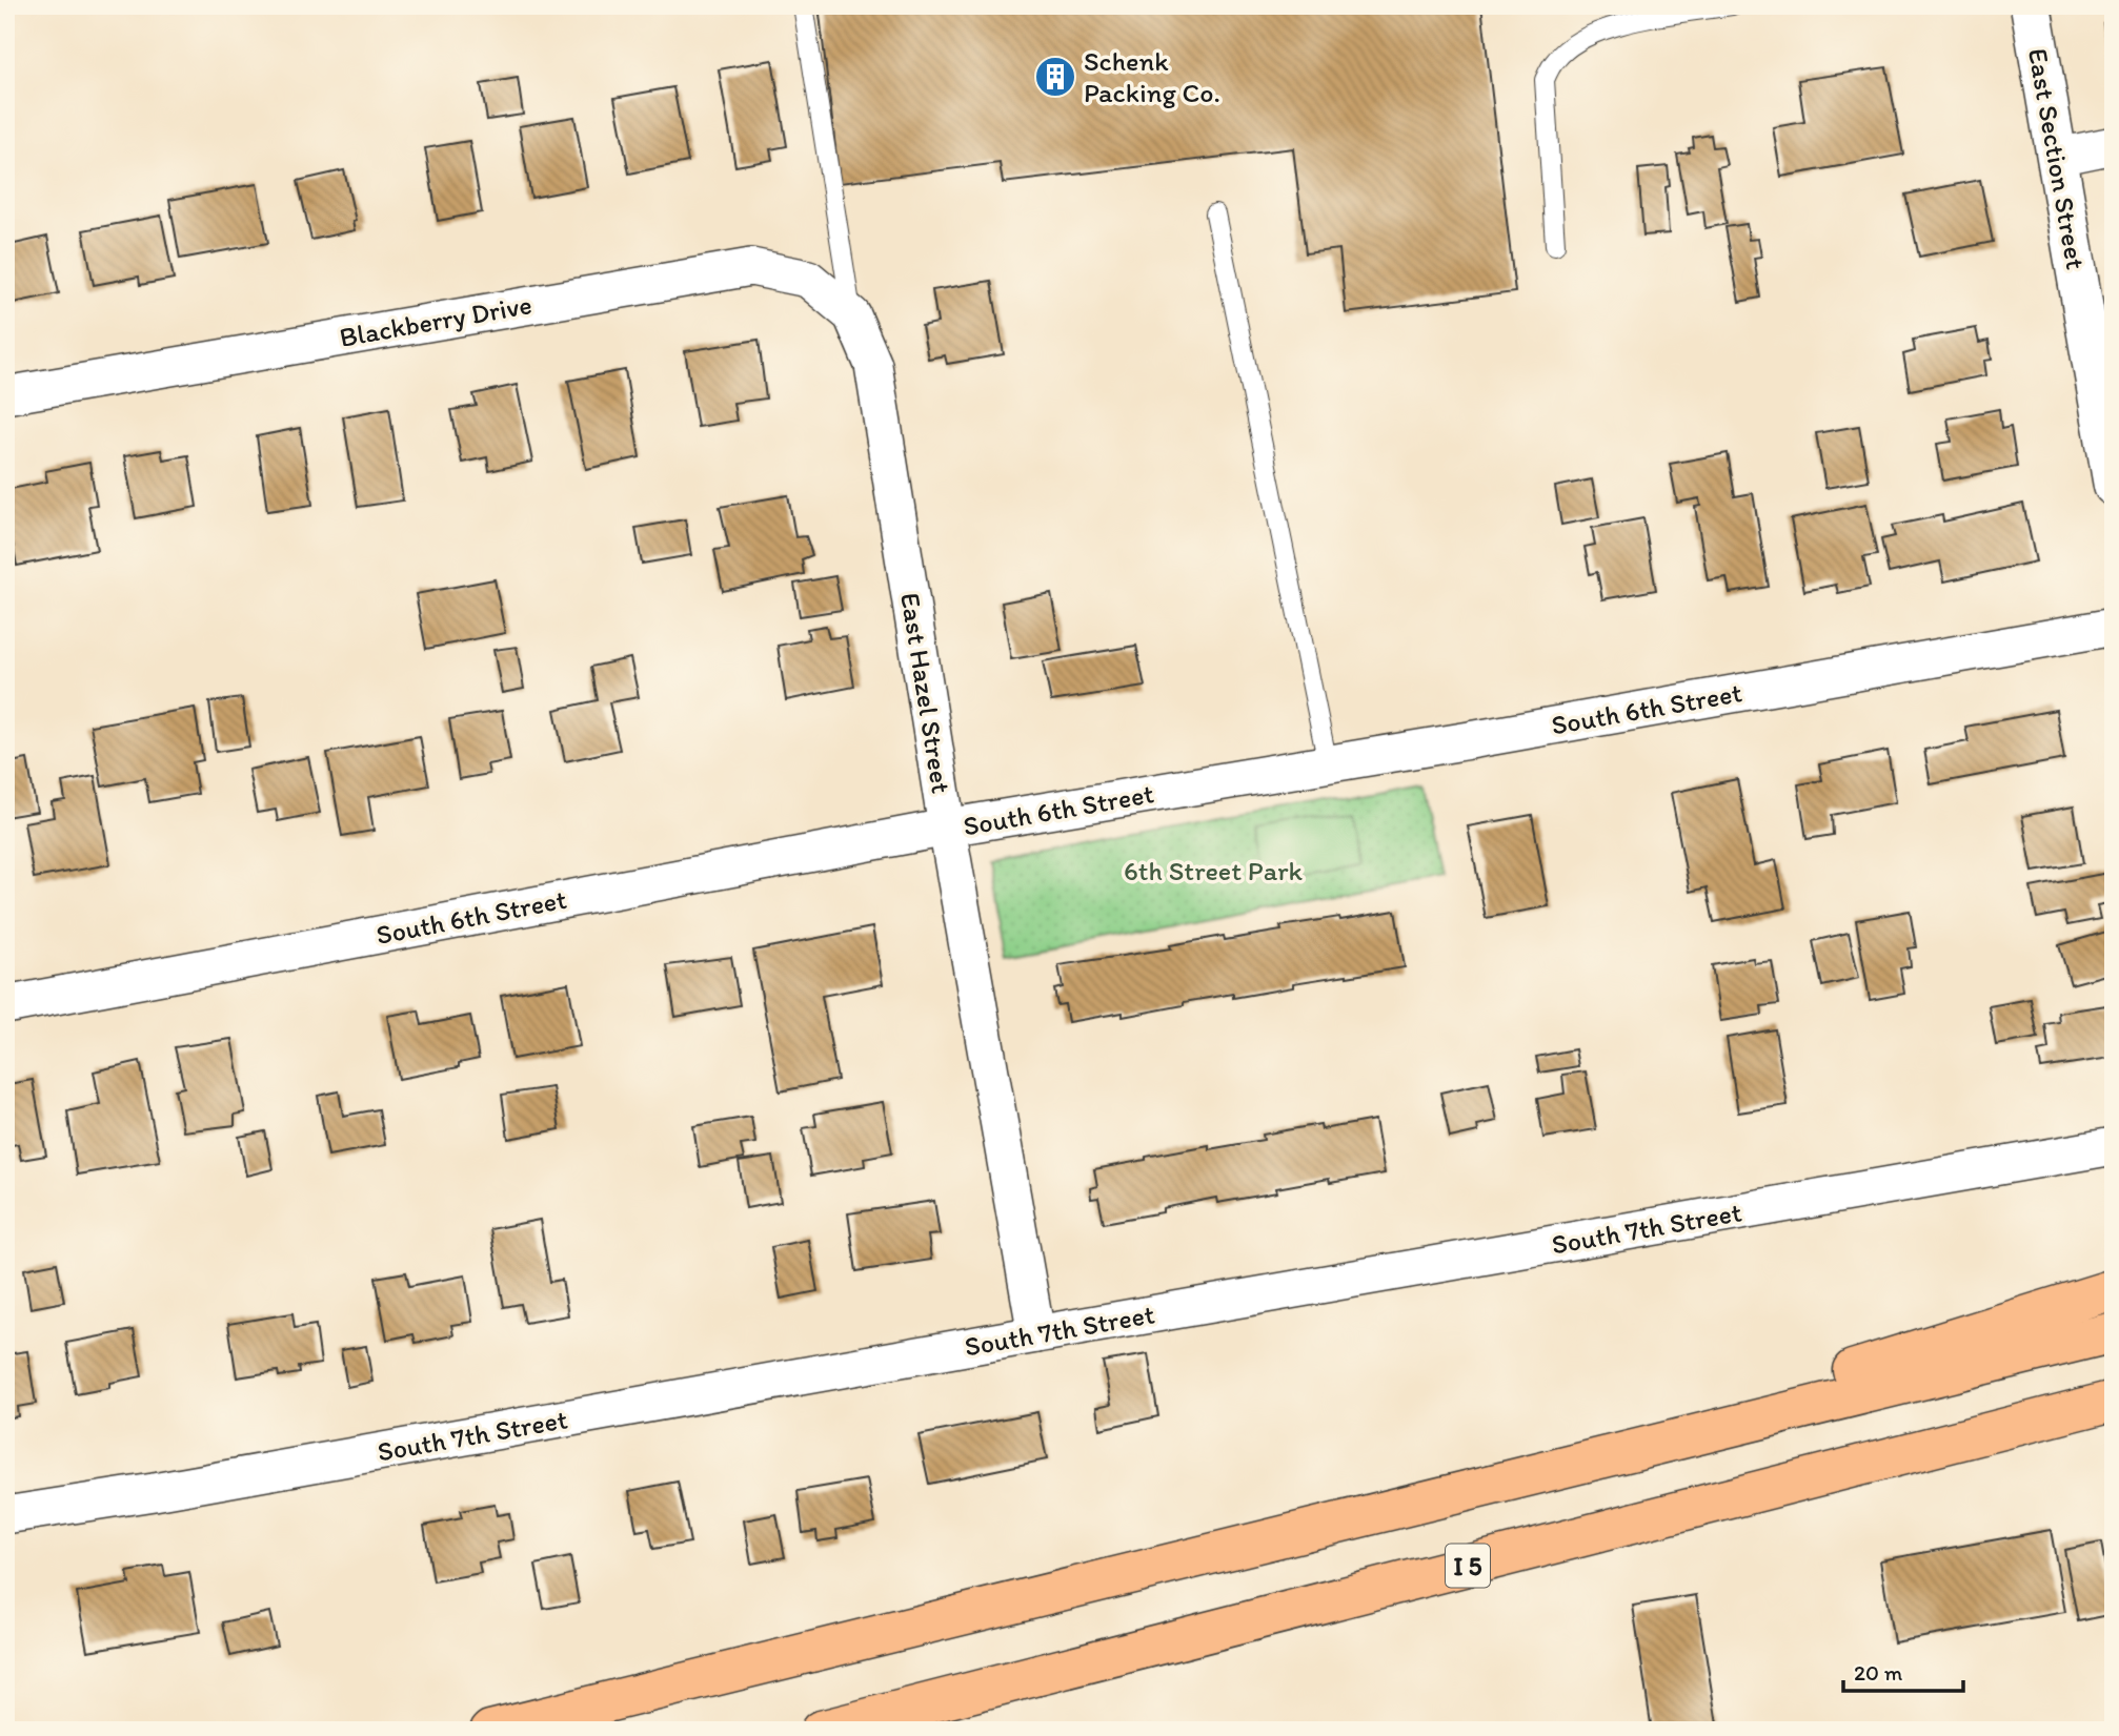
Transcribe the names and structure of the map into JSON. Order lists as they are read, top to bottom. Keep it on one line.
{"streets":{"highway":["I 5"],"street":["East Section Street","Blackberry Drive","East Hazel Street","South 6th Street","South 7th Street"]},"crossings":[["Blackberry Drive","East Hazel Street"],["East Hazel Street","South 6th Street"],["East Hazel Street","South 7th Street"]],"parks":["6th Street Park"],"places":{"building":["Schenk Packing Co."]},"scale_bar":"20 m"}
